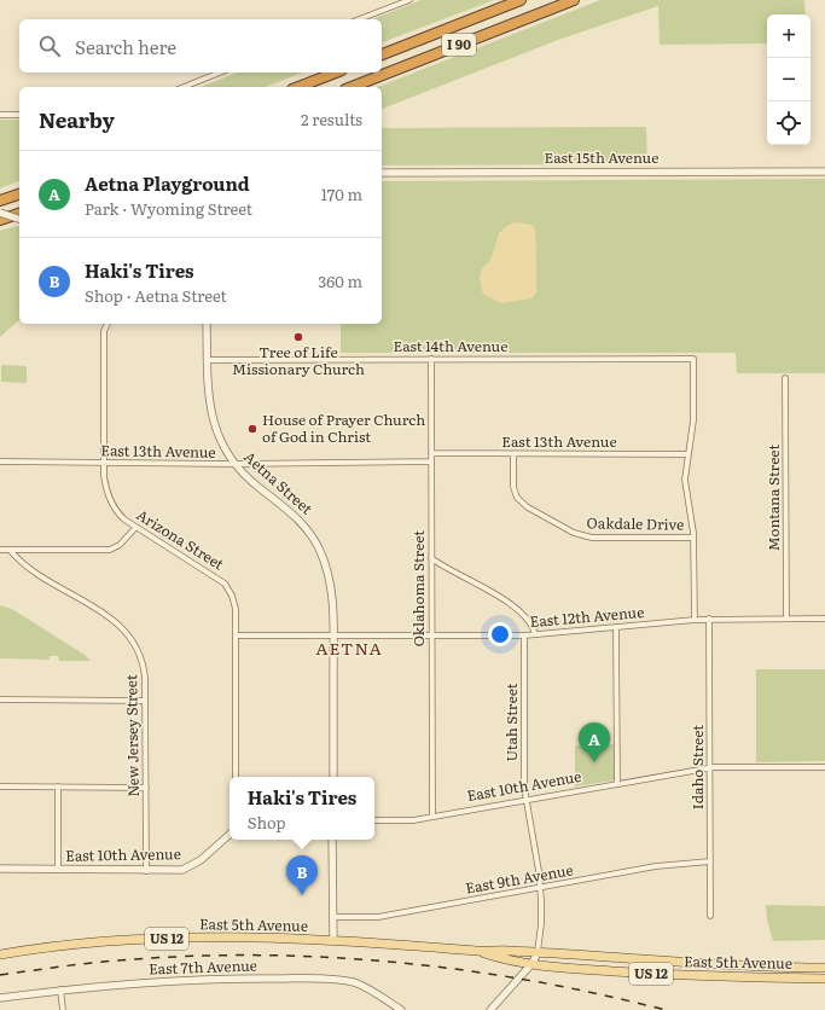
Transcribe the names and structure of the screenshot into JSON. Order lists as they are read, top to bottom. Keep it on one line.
{"streets":{"highway":["I 90"],"main road":["East 5th Avenue","US 12"],"street":["East 15th Avenue","East 14th Avenue","East 13th Avenue","Aetna Street","Montana Street","Oakdale Drive","Arizona Street","Oklahoma Street","East 12th Avenue","Utah Street","New Jersey Street","Idaho Street","East 10th Avenue","East 9th Avenue","East 7th Avenue"]},"crossings":[["East 14th Avenue","East 13th Avenue"],["East 14th Avenue","Aetna Street"],["East 14th Avenue","Oklahoma Street"],["East 13th Avenue","Aetna Street"],["East 13th Avenue","Oakdale Drive"],["East 13th Avenue","Arizona Street"],["East 13th Avenue","Oklahoma Street"],["Aetna Street","East 12th Avenue"],["Montana Street","East 12th Avenue"],["Arizona Street","East 12th Avenue"],["Oklahoma Street","East 12th Avenue"],["Oklahoma Street","East 10th Avenue"],["East 12th Avenue","Utah Street"],["East 12th Avenue","Idaho Street"],["Utah Street","East 10th Avenue"],["Utah Street","East 9th Avenue"],["Utah Street","East 5th Avenue"],["New Jersey Street","East 10th Avenue"],["Idaho Street","East 10th Avenue"],["Idaho Street","East 9th Avenue"]],"districts":["AETNA"],"places":["Tree of Life Missionary Church","House of Prayer Church of God in Christ"],"page":{"map_buttons":["+","−"],"search":"Search here","heading":["Nearby","2 results"],"list":[{"mark":"A","name":"Aetna Playground","note":"Park · Wyoming Street","value":"170 m"},{"mark":"B","name":"Haki's Tires","note":"Shop · Aetna Street","value":"360 m"}],"pins":["A","B"],"popup":["Haki's Tires","Shop"]}}
